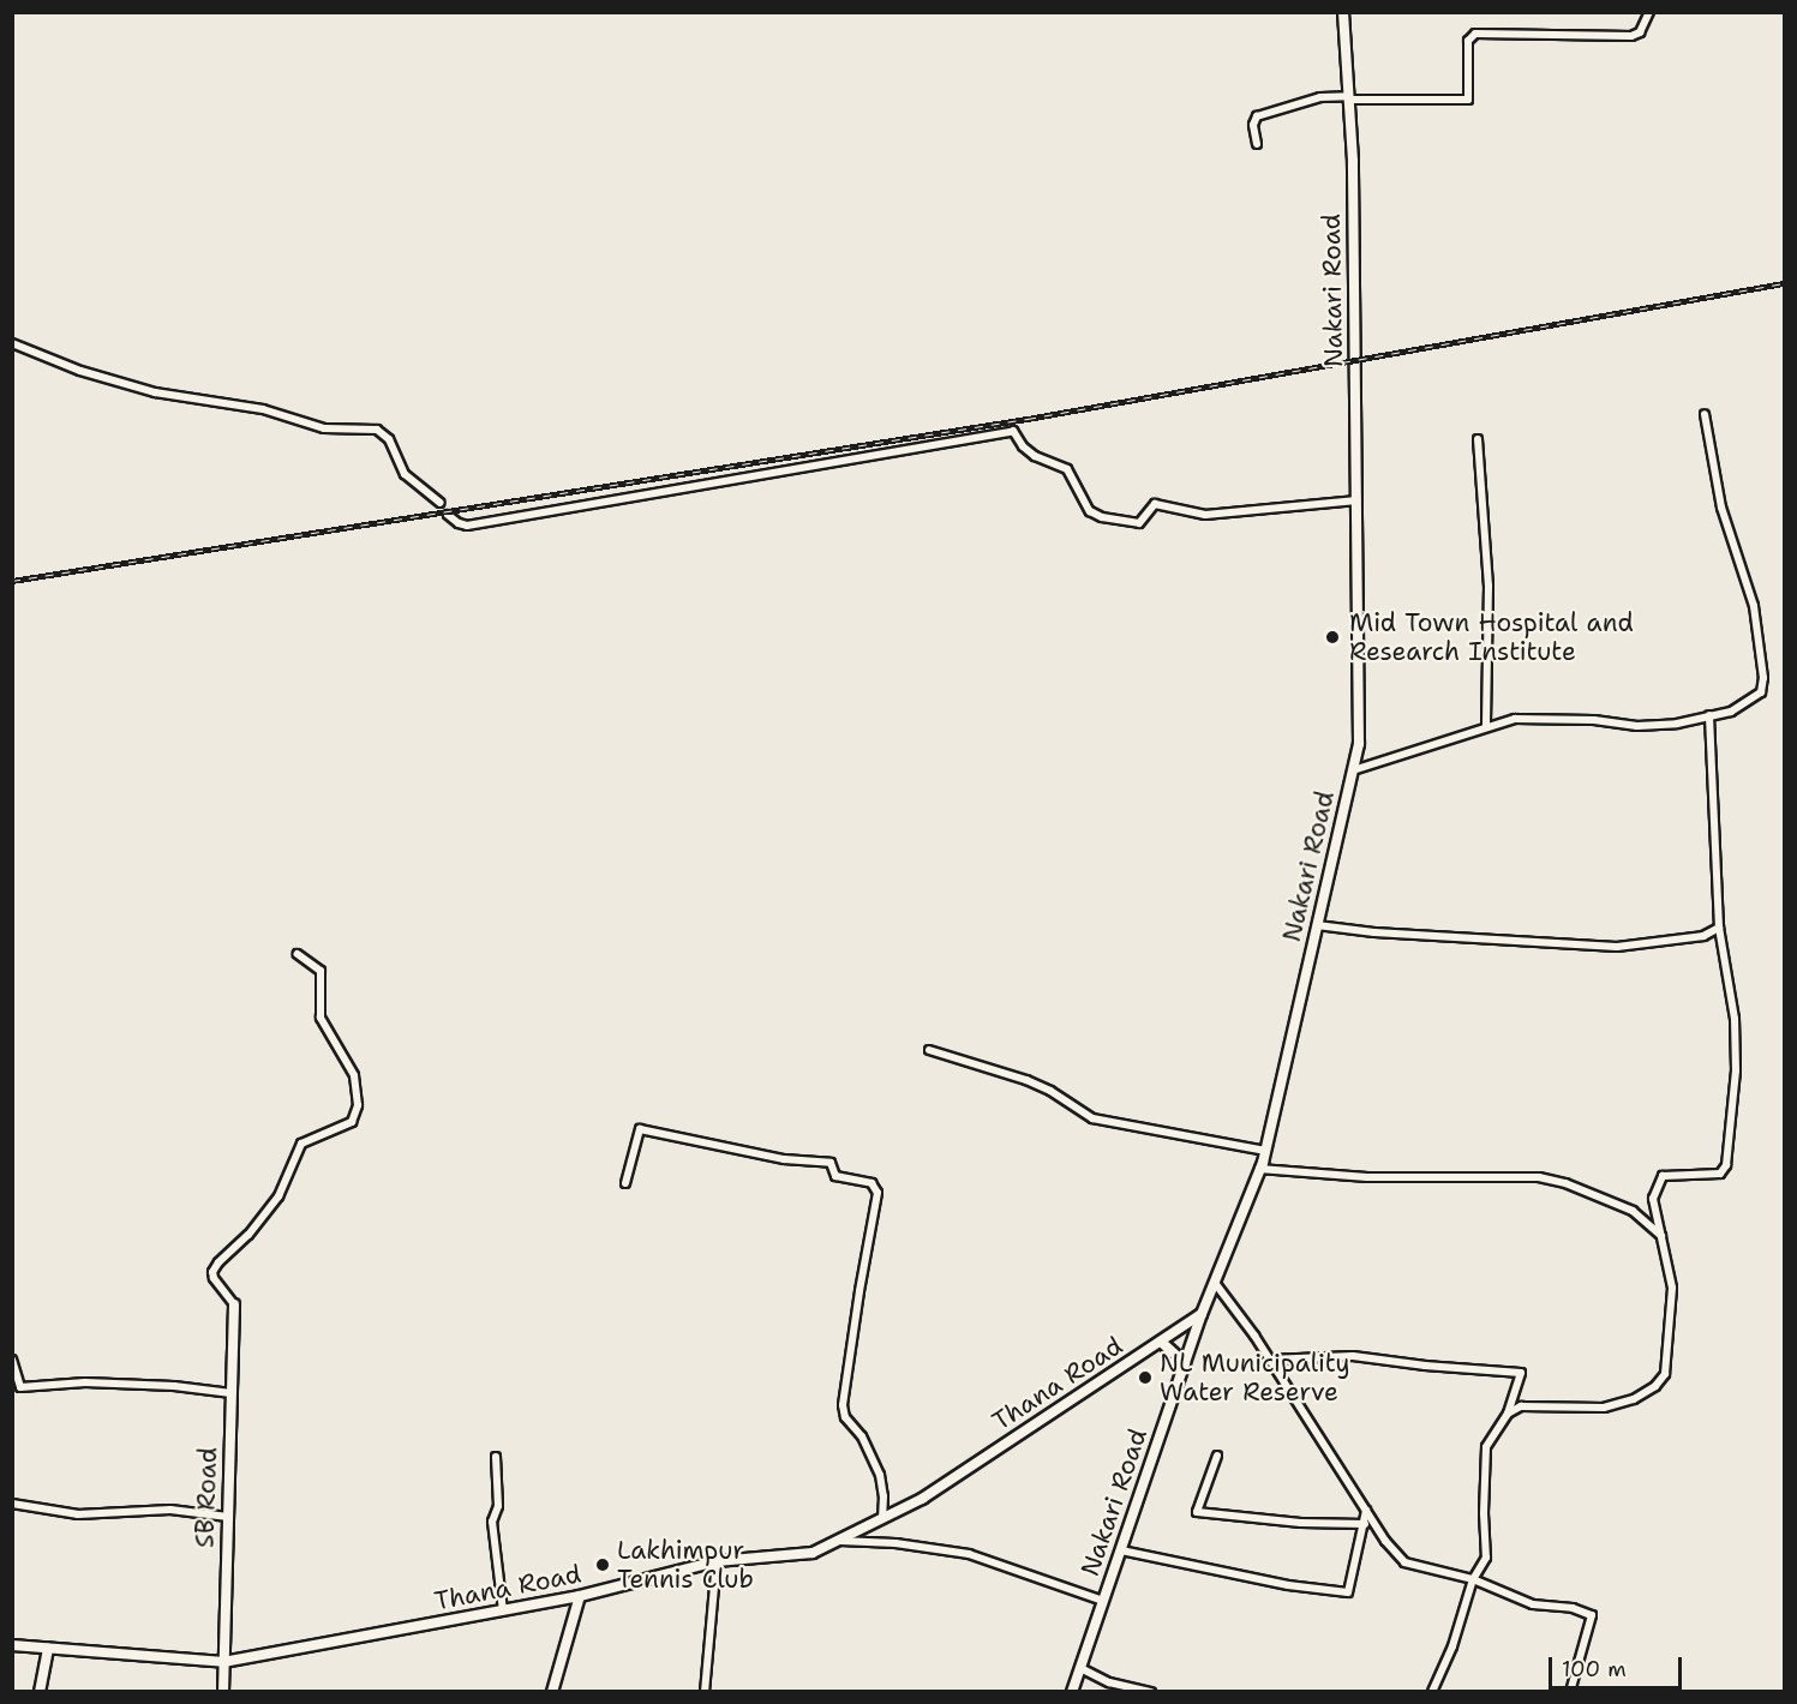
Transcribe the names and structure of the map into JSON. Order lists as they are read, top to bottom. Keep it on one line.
{"streets":{"street":["Nakari Road","Thana Road","SB Road"]},"crossings":[["Nakari Road","Thana Road"],["Thana Road","SB Road"]],"places":["Mid Town Hospital and Research Institute","NL Municipality Water Reserve","Lakhimpur Tennis Club"],"scale_bar":"100 m"}
